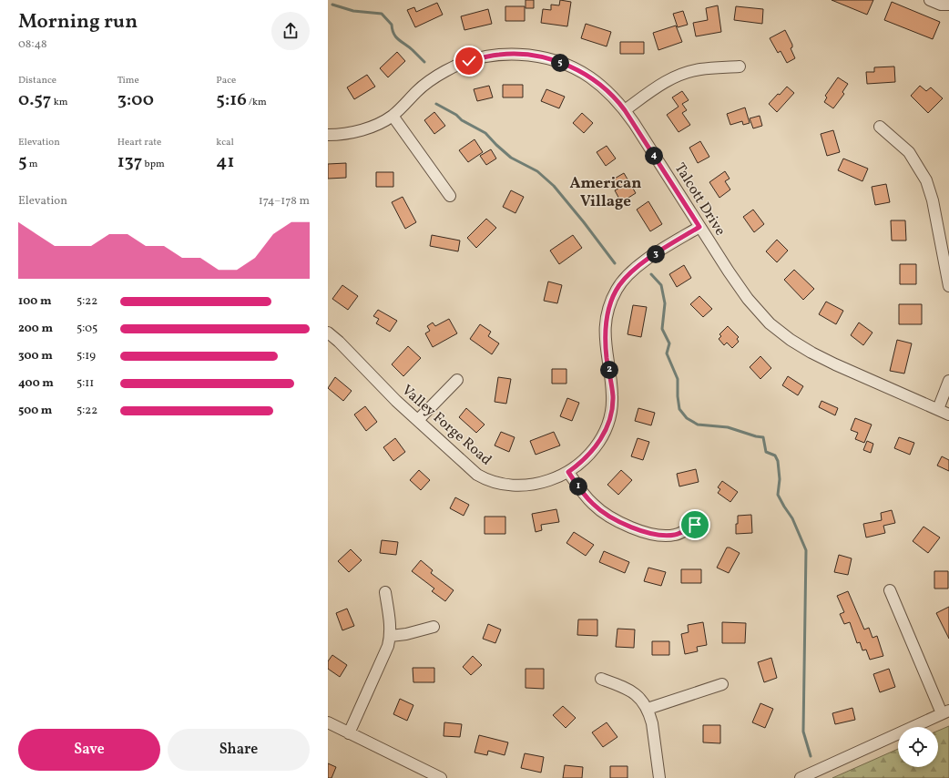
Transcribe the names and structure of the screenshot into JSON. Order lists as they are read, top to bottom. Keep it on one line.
{"streets":{"street":["Talcott Drive","Valley Forge Road"]},"crossings":[["Talcott Drive","Valley Forge Road"]],"districts":["American Village"],"page":{"heading":["Morning run","08:48"],"pins":["5","4","3","2","1"],"stats":[["Distance","0.57 km"],["Time","3:00"],["Pace","5:16 /km"],["Elevation","5 m"],["Heart rate","137 bpm"],["kcal","41"]],"chart":["Elevation","174–178 m"],"list":[{"name":"100 m","note":"5:22"},{"name":"200 m","note":"5:05"},{"name":"300 m","note":"5:19"},{"name":"400 m","note":"5:11"},{"name":"500 m","note":"5:22"}],"buttons":["Save","Share"]}}
